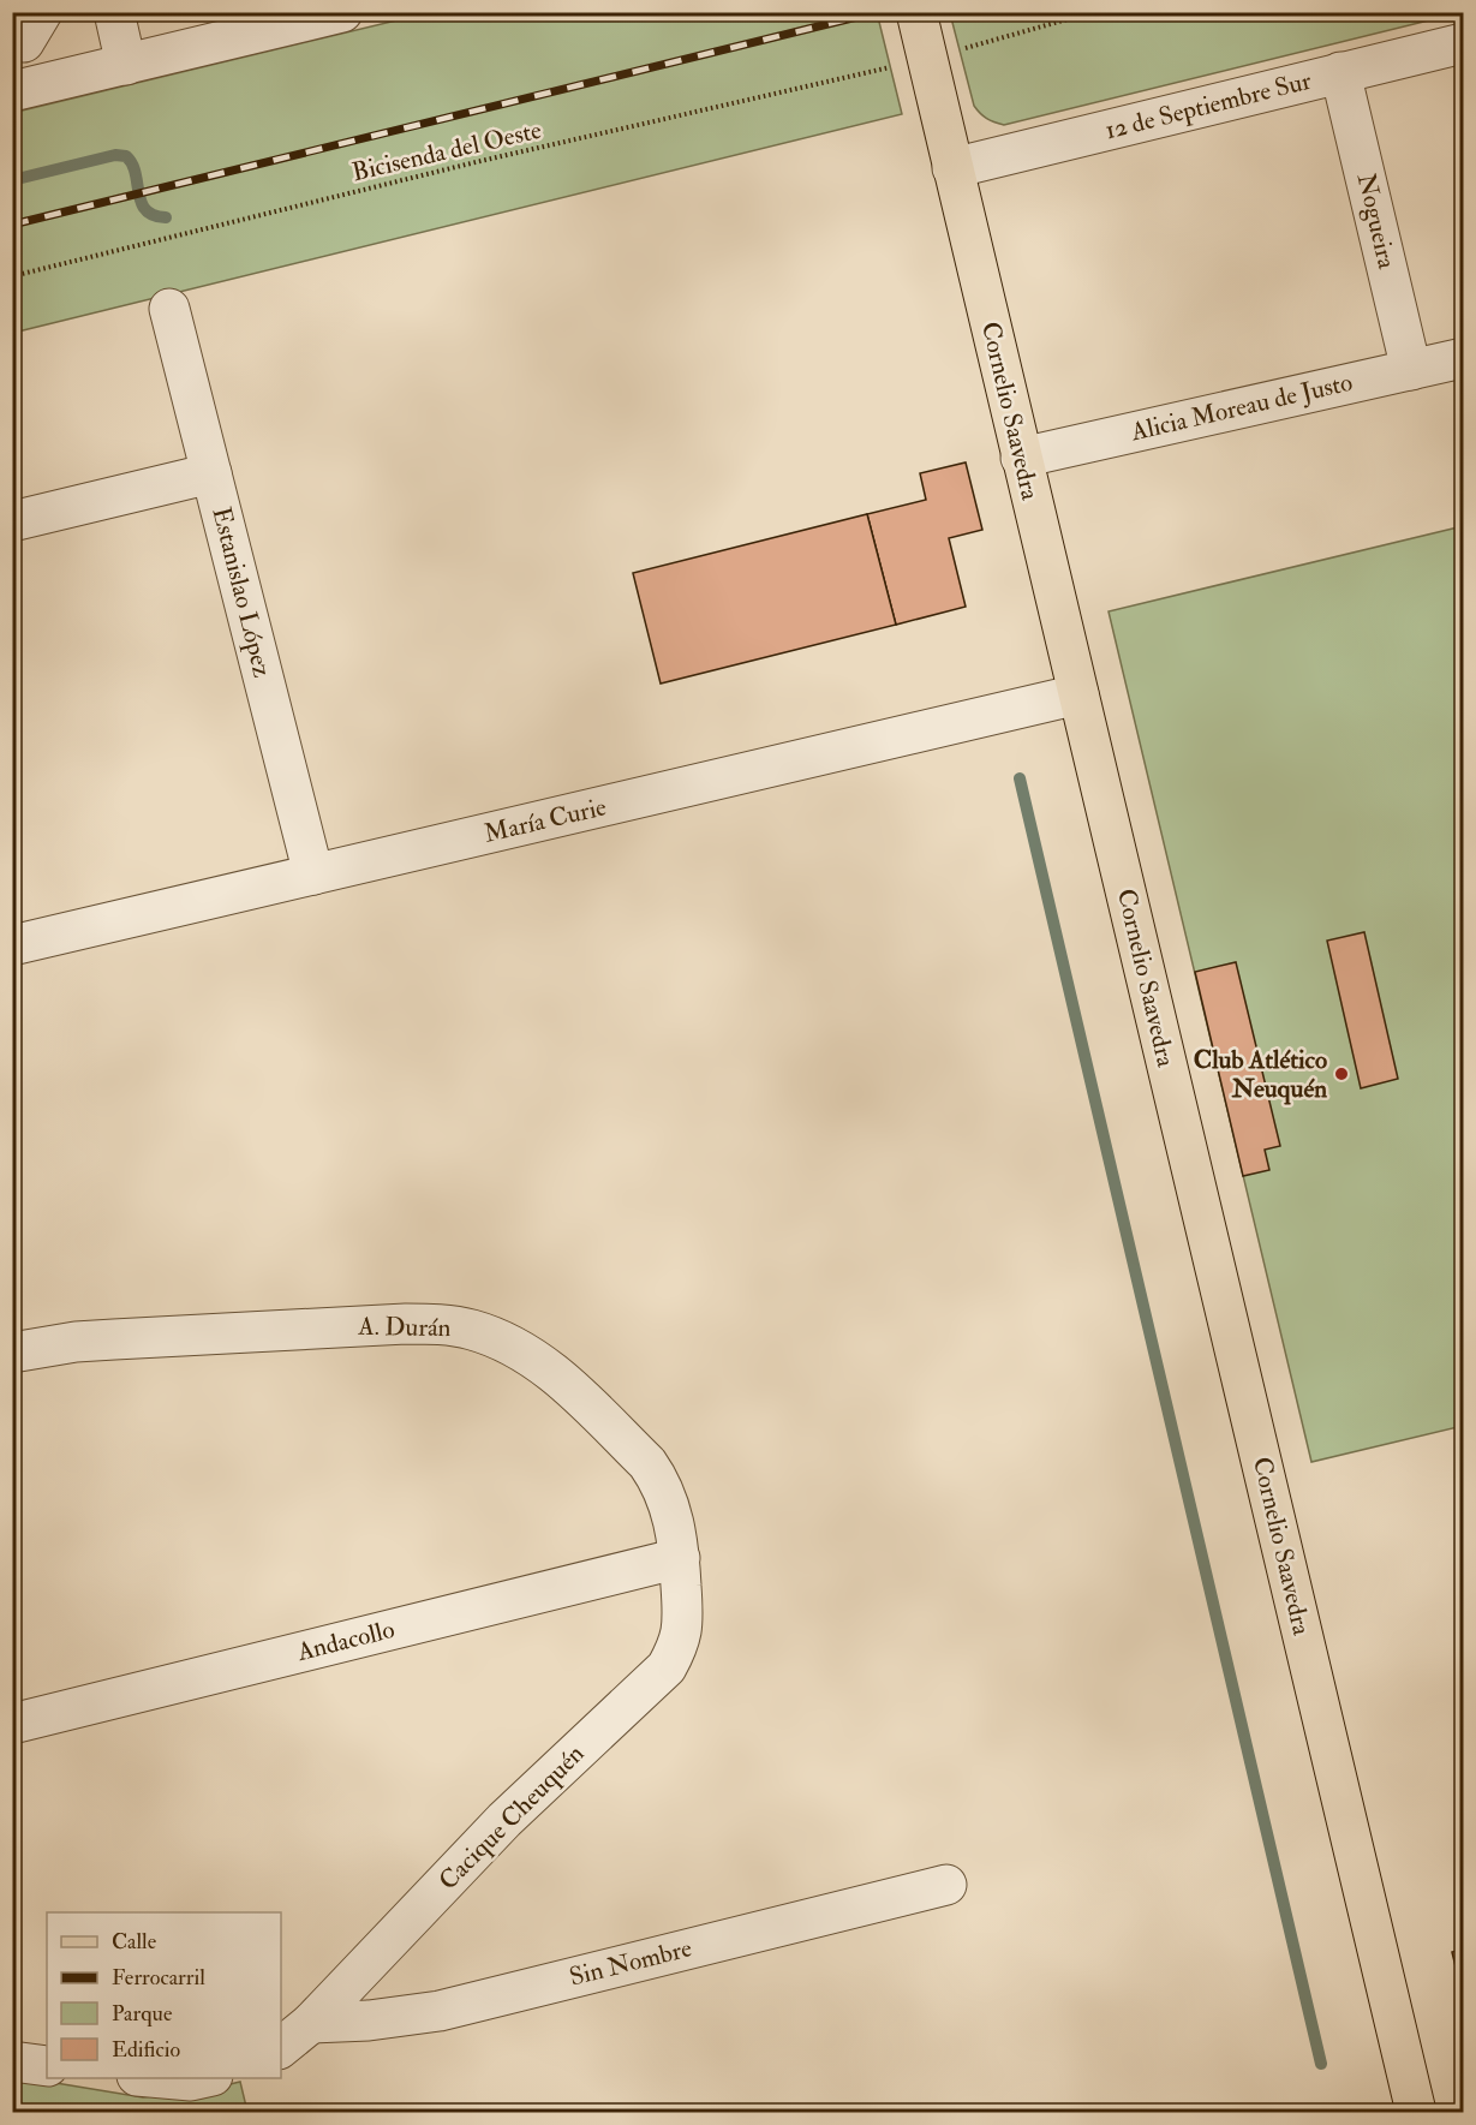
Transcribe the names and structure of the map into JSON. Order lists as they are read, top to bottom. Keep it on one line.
{"streets":{"main road":["Cornelio Saavedra"],"street":["12 de Septiembre Sur","Nogueira","Alicia Moreau de Justo","Estanislao López","María Curie","A. Durán","Andacollo","Cacique Cheuquén","Sin Nombre"],"path":["Bicisenda del Oeste"]},"crossings":[["12 de Septiembre Sur","Nogueira"],["12 de Septiembre Sur","Cornelio Saavedra"],["Nogueira","Alicia Moreau de Justo"],["Alicia Moreau de Justo","Cornelio Saavedra"],["Cornelio Saavedra","María Curie"],["Estanislao López","María Curie"],["A. Durán","Andacollo"],["A. Durán","Cacique Cheuquén"],["Andacollo","Cacique Cheuquén"],["Cacique Cheuquén","Sin Nombre"]],"places":["Club Atlético Neuquén"],"legend":["Calle","Ferrocarril","Parque","Edificio"]}
